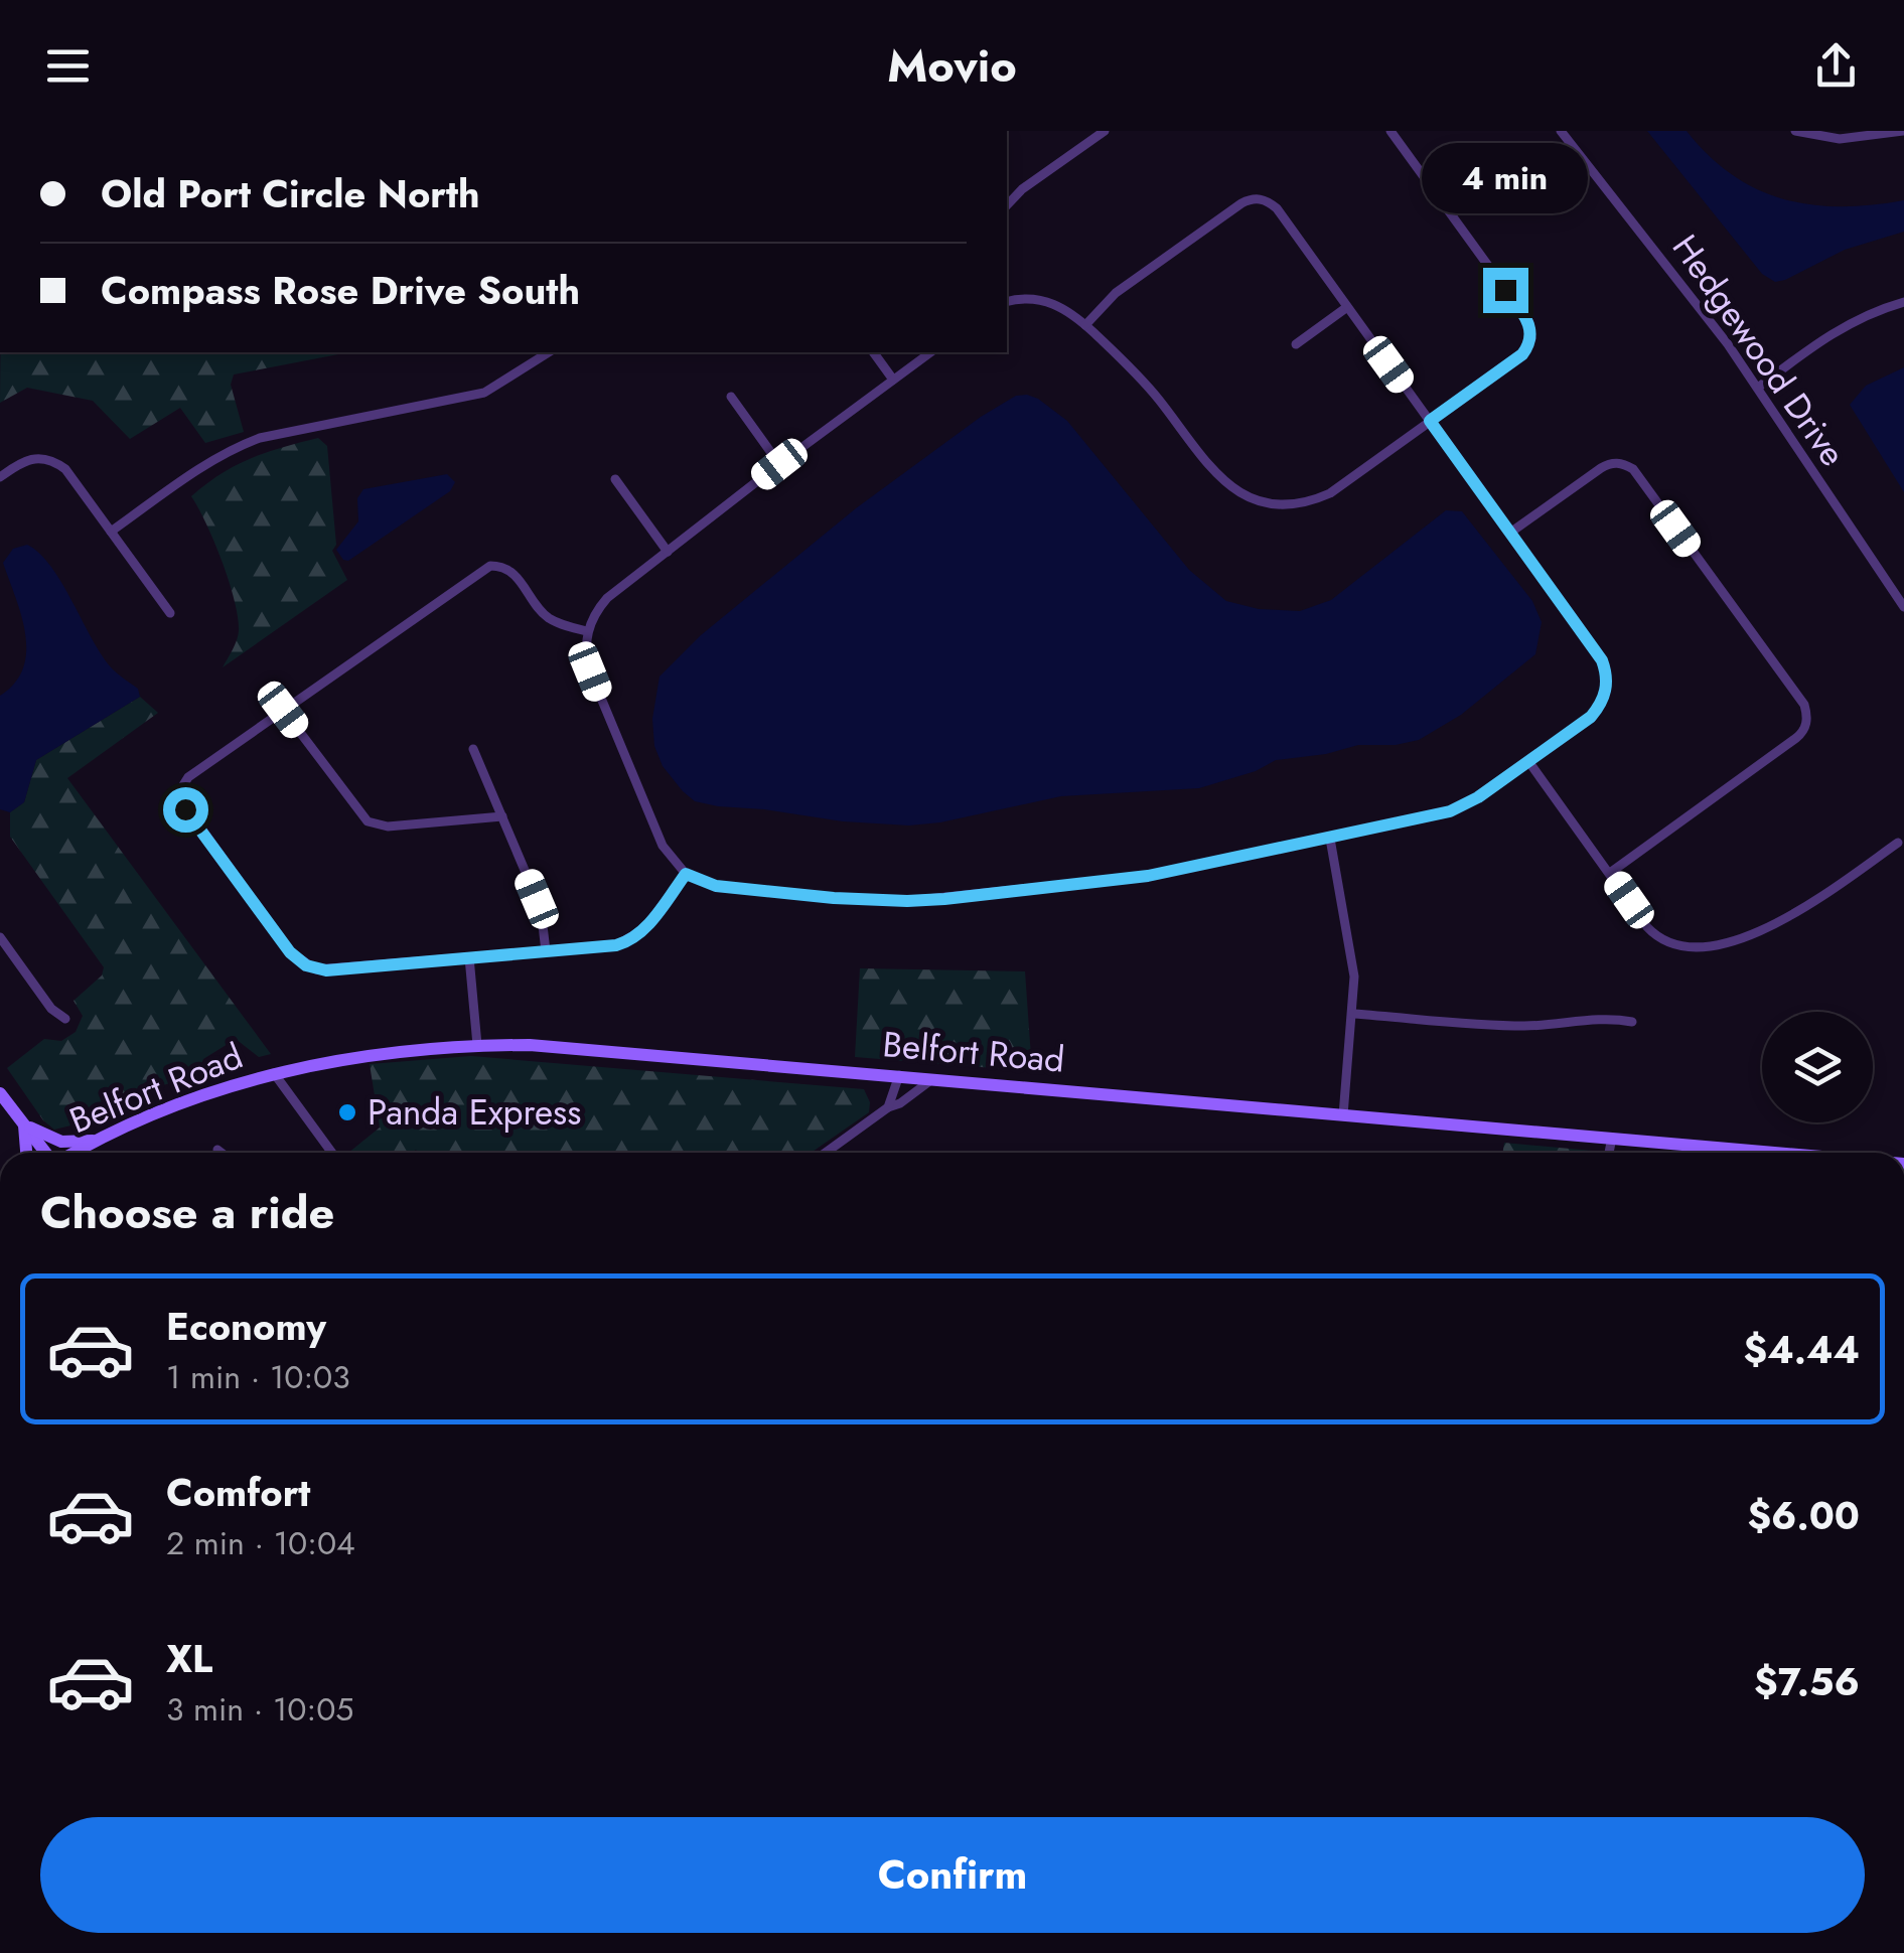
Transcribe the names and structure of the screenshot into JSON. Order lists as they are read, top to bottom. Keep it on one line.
{"streets":{"street":["Hedgewood Drive","Belfort Road"]},"places":["Panda Express"],"page":{"header":"Movio","banner":["Old Port Circle North","Compass Rose Drive South"],"bubble":"4 min","heading":"Choose a ride","list":[{"name":"Economy","note":"1 min · 10:03","value":"$4.44"},{"name":"Comfort","note":"2 min · 10:04","value":"$6.00"},{"name":"XL","note":"3 min · 10:05","value":"$7.56"}],"buttons":"Confirm"}}
